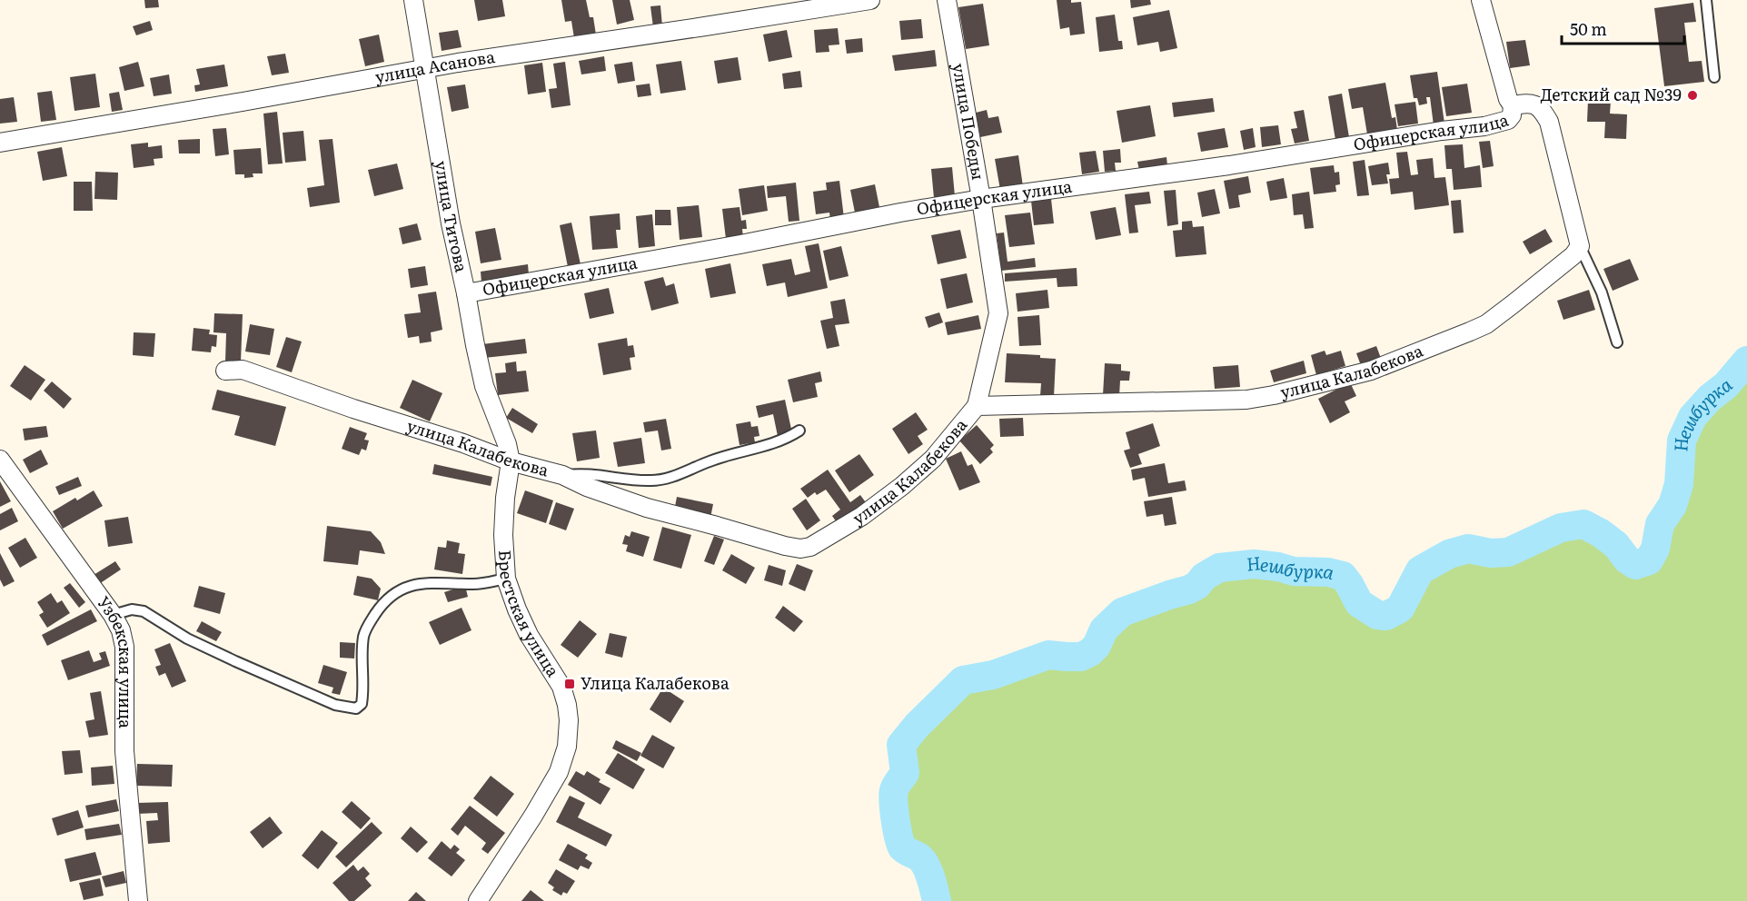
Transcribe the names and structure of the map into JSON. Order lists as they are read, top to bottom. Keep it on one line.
{"streets":{"street":["улица Асанова","улица Победы","Офицерская улица","улица Титова","улица Калабекова","Брестская улица","Узбекская улица"]},"crossings":[["улица Асанова","улица Титова"],["улица Победы","Офицерская улица"],["улица Победы","улица Калабекова"],["Офицерская улица","улица Титова"],["улица Титова","улица Калабекова"],["улица Титова","Брестская улица"],["улица Калабекова","Брестская улица"]],"water":["Нешбурка"],"places":{"other":["Детский сад №39"],"transit":["Улица Калабекова"]},"scale_bar":"50 m"}
